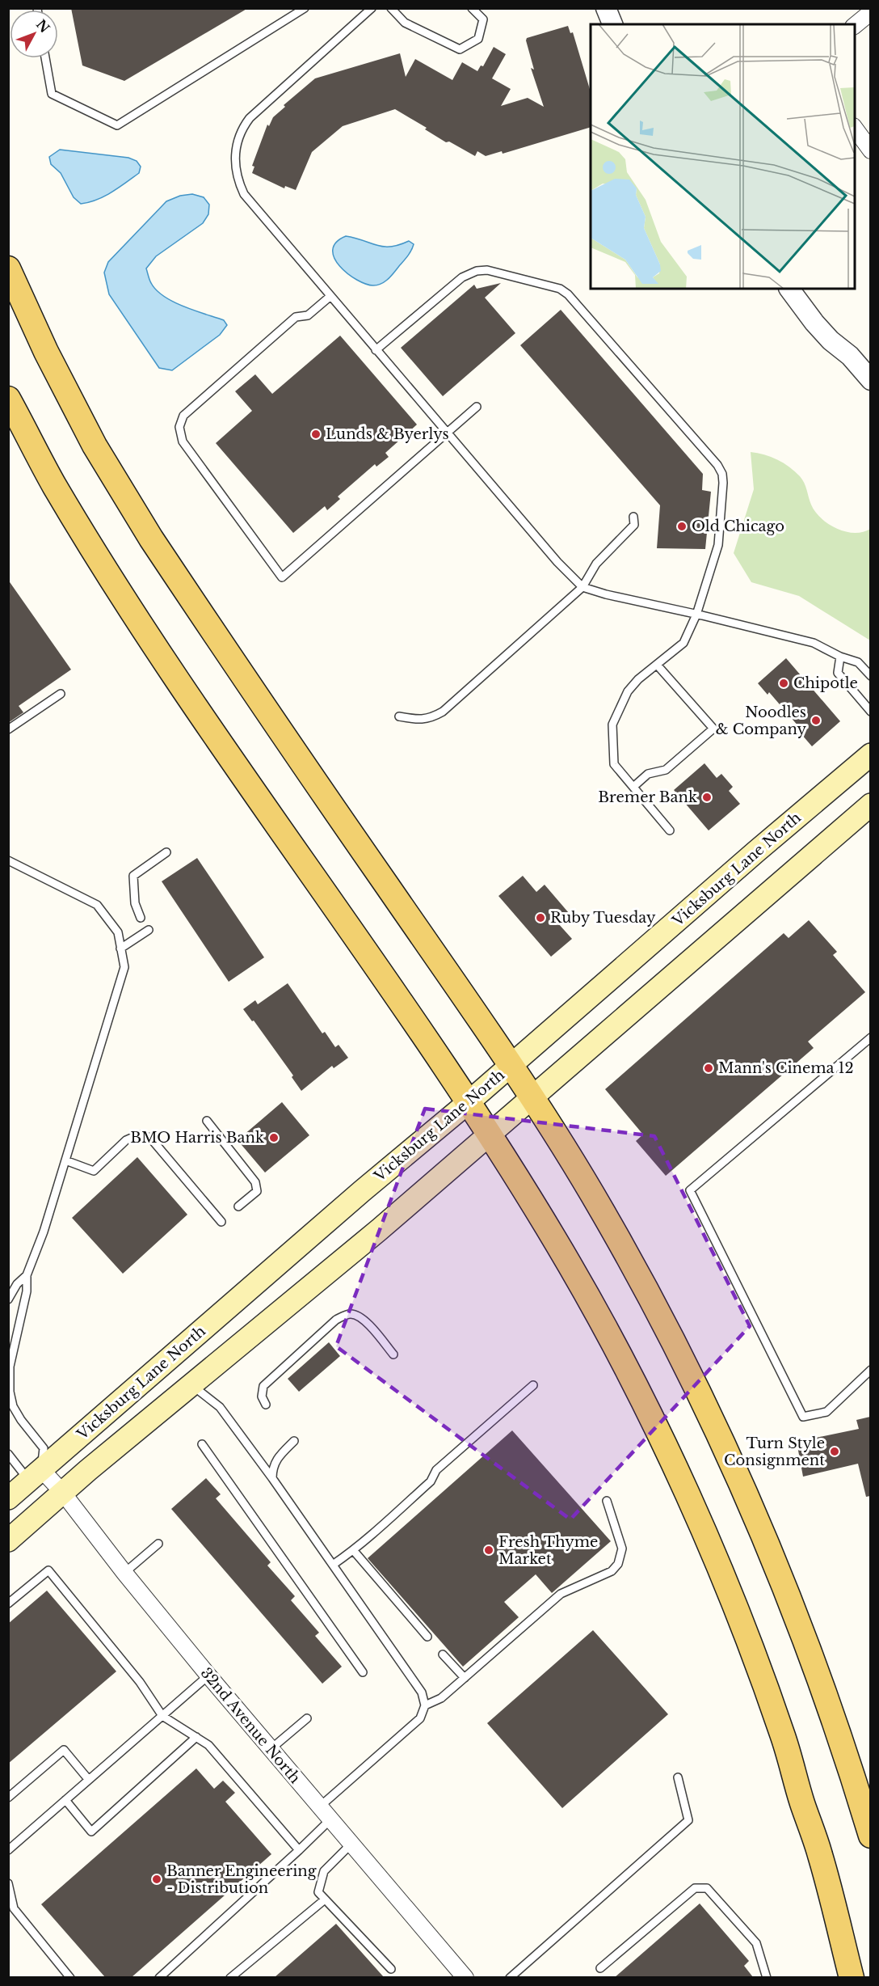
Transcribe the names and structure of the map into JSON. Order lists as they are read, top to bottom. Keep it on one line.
{"streets":{"main road":["Vicksburg Lane North"],"street":["32nd Avenue North"]},"crossings":[["Vicksburg Lane North","32nd Avenue North"]],"places":["Lunds & Byerlys","Old Chicago","Chipotle","Noodles & Company","Bremer Bank","Ruby Tuesday","Mann's Cinema 12","BMO Harris Bank","Turn Style Consignment","Fresh Thyme Market","Banner Engineering - Distribution"],"north":"top right"}
